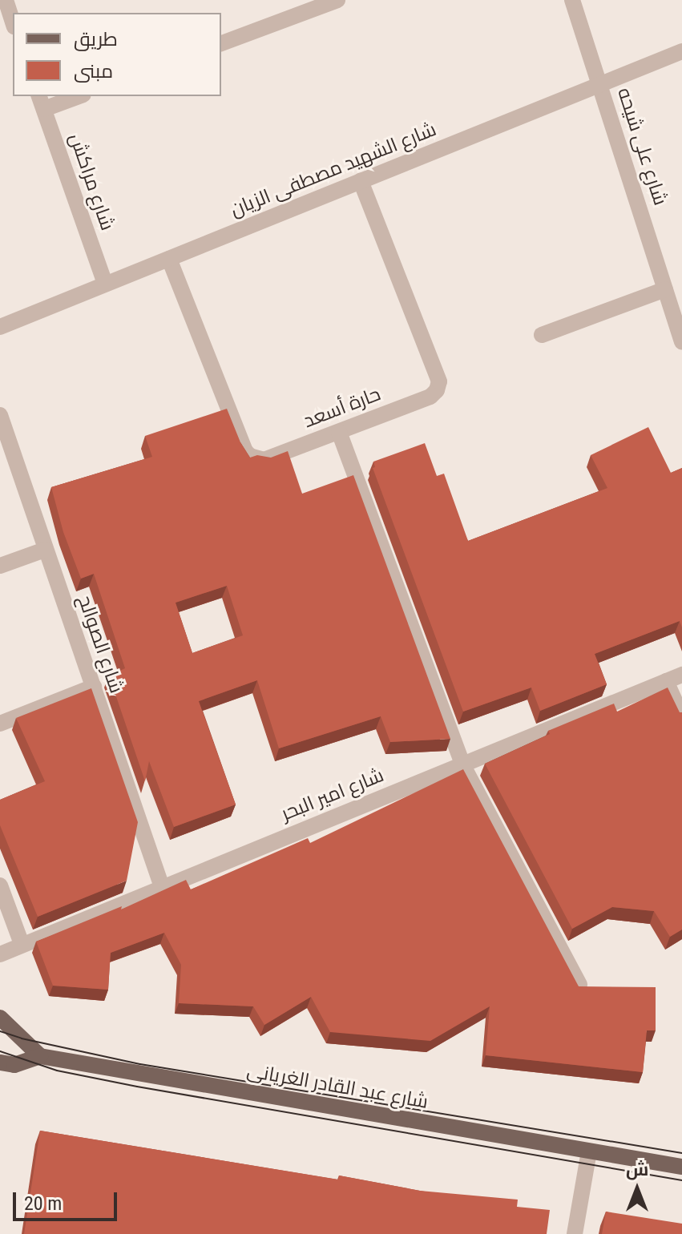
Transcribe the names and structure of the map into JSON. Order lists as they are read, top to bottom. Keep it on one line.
{"streets":{"main road":["شارع عبد القادر الغريانى"],"street":["شارع على شيحه","شارع الشهيد مصطفى الزيان","شارع مراكش","حارة أسعد","شارع الصوالح","شارع امير البحر"]},"crossings":[["شارع على شيحه","شارع الشهيد مصطفى الزيان"],["شارع الشهيد مصطفى الزيان","شارع مراكش"],["شارع الشهيد مصطفى الزيان","حارة أسعد"],["شارع الصوالح","شارع امير البحر"]],"legend":["طريق","مبنى"],"scale_bar":"20 m","north":"top"}
